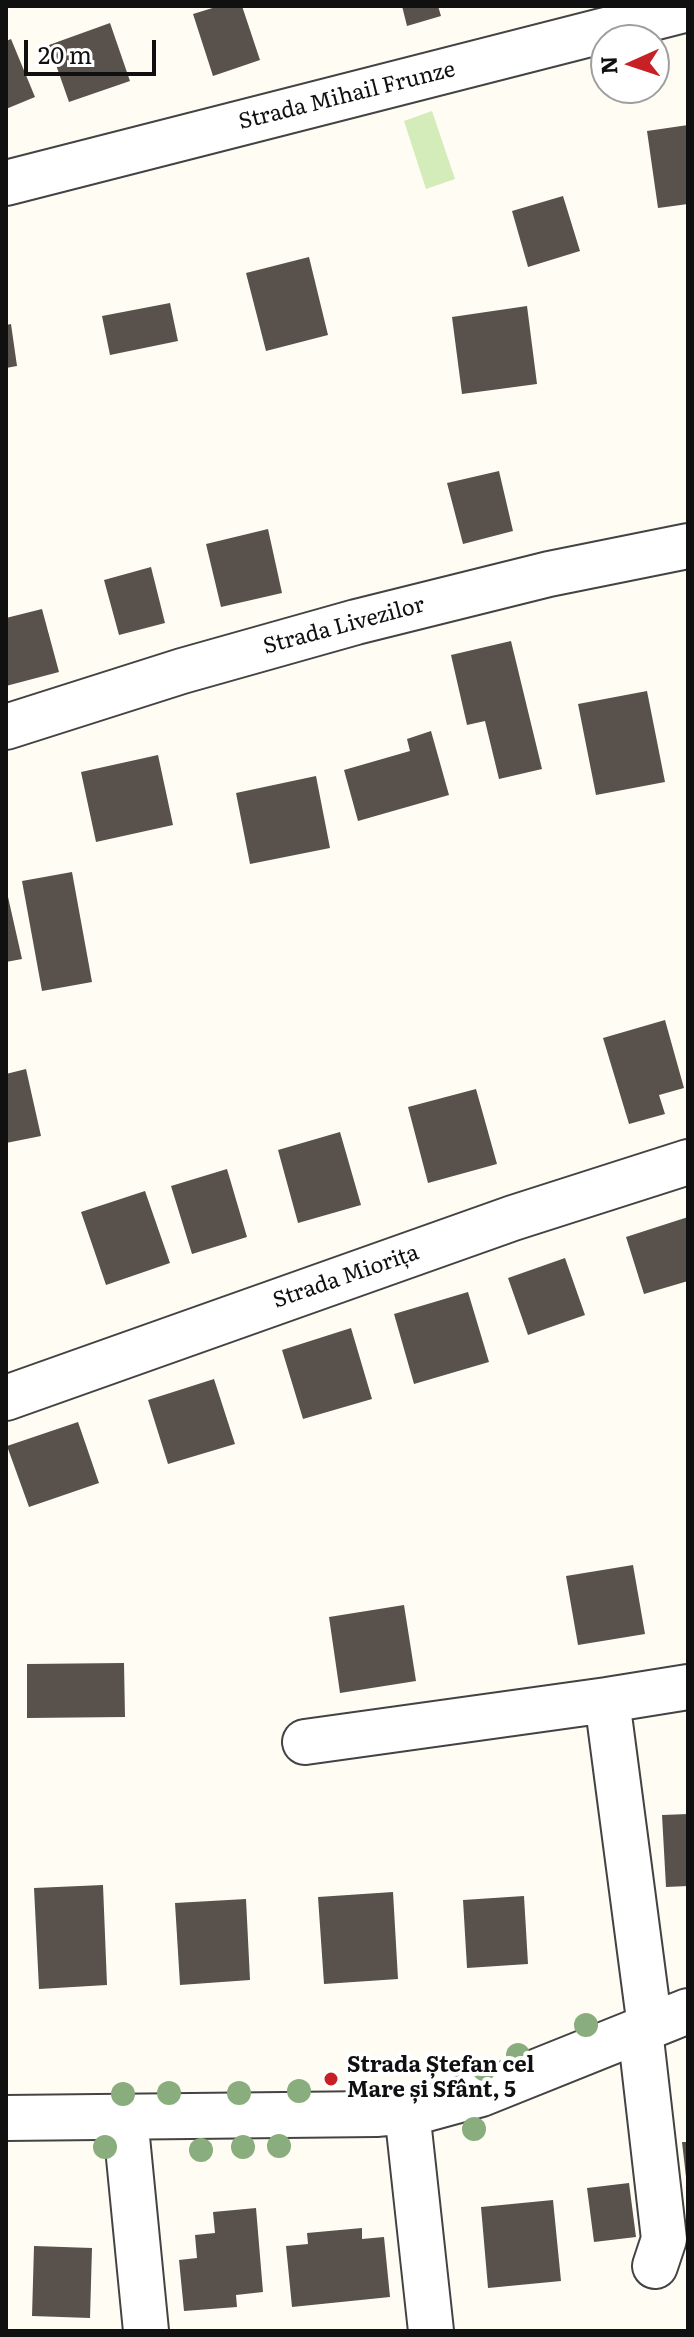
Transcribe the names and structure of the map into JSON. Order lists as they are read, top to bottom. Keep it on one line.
{"streets":{"street":["Strada Mihail Frunze","Strada Livezilor","Strada Miorița"]},"places":["Strada Ștefan cel Mare și Sfânt, 5"],"scale_bar":"20 m","north":"left"}
